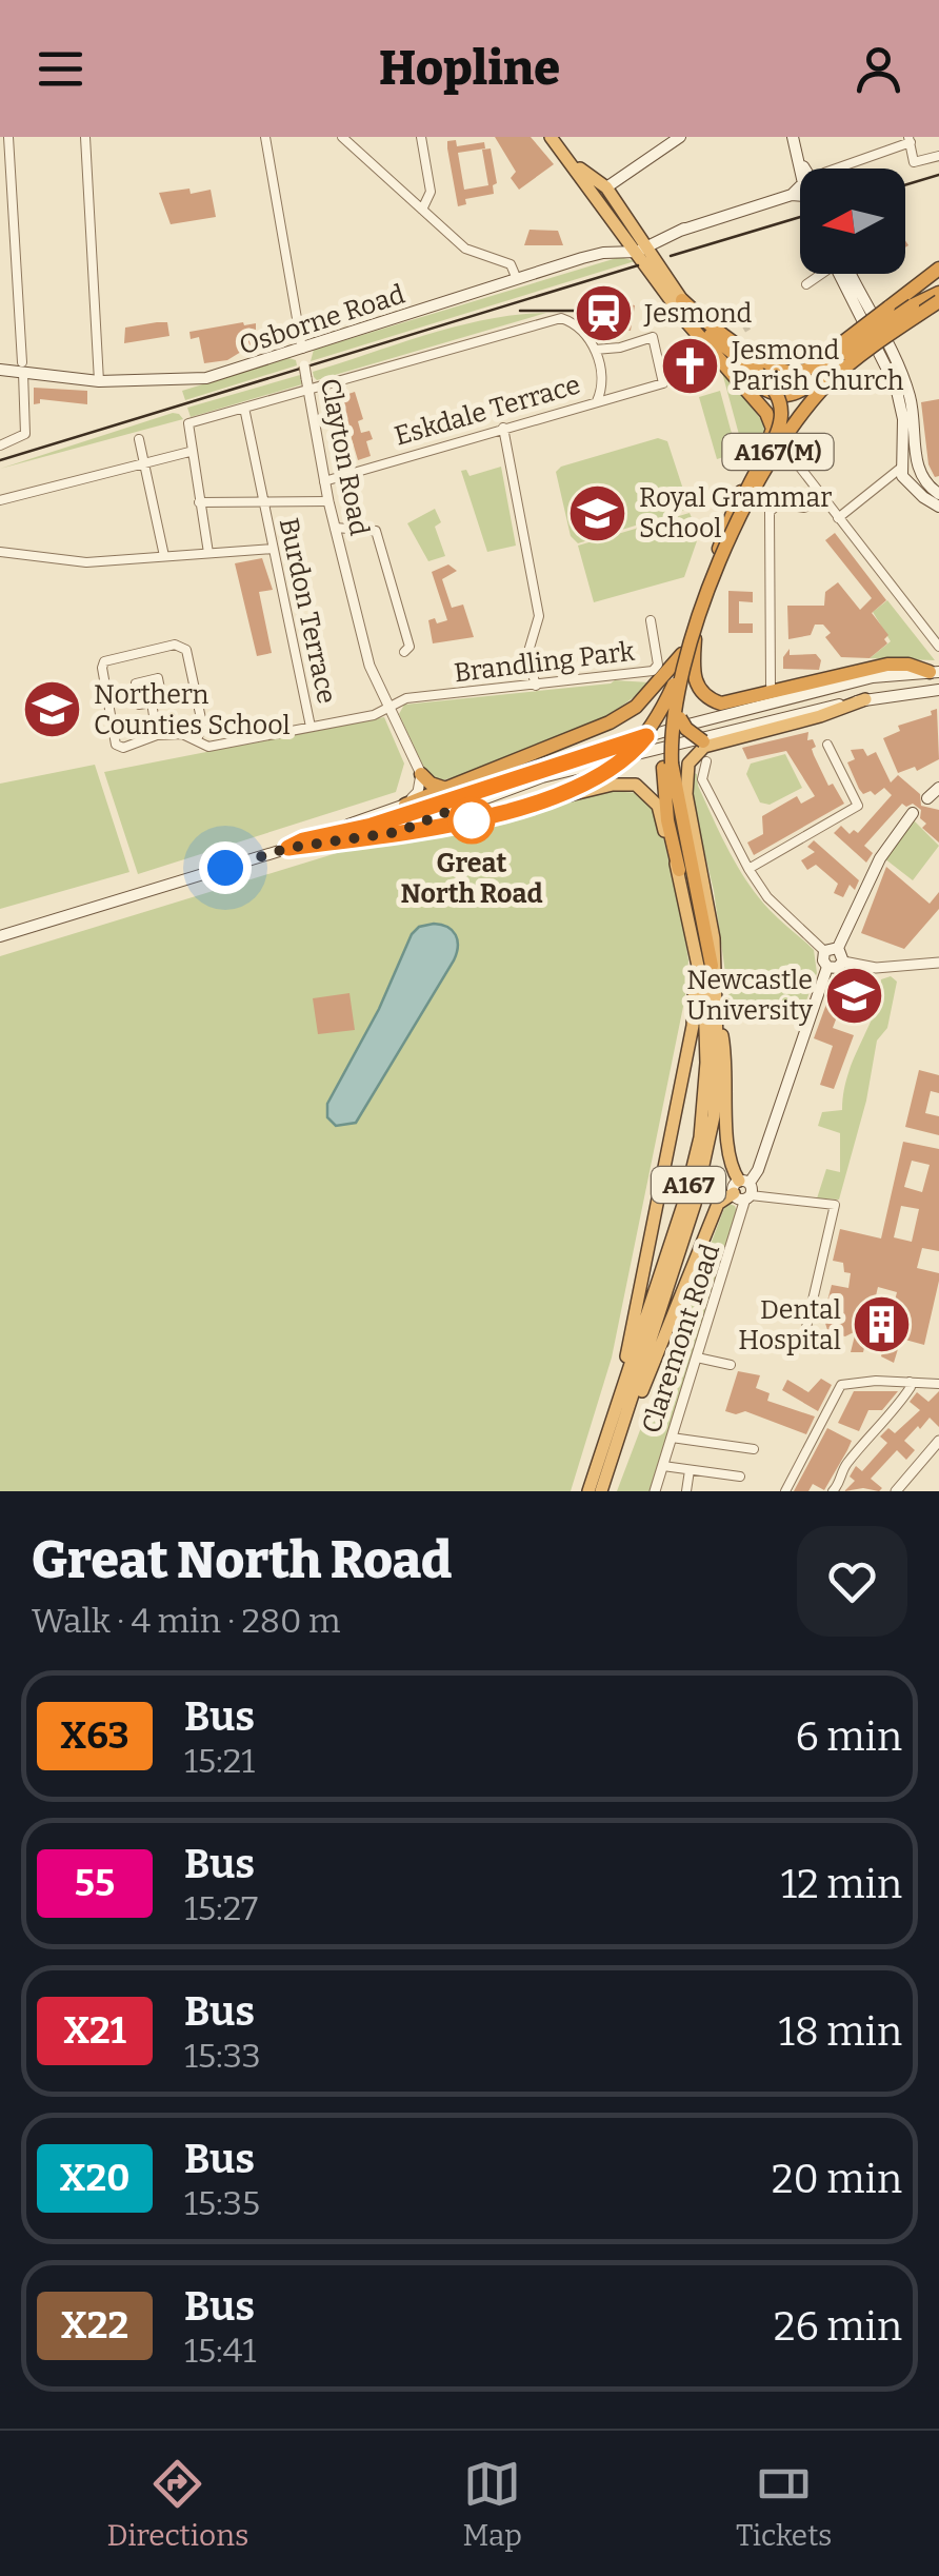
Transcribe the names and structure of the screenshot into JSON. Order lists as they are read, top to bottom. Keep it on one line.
{"streets":{"highway":["A167(M)","A167"],"main road":["Osborne Road","Claremont Road"],"street":["Eskdale Terrace","Clayton Road","Burdon Terrace","Brandling Park"]},"crossings":[["Osborne Road","Clayton Road"],["Eskdale Terrace","Clayton Road"],["A167(M)","A167"],["Clayton Road","Burdon Terrace"],["Clayton Road","Brandling Park"],["Burdon Terrace","Brandling Park"]],"places":{"station":["Jesmond"],"church":["Jesmond Parish Church"],"school or university":["Royal Grammar School","Northern Counties School","Newcastle University"],"other":["Great North Road"],"building":["Dental Hospital"]},"lines":["bus line X63"],"north":"left","page":{"header":"Hopline","heading":["Great North Road","Walk · 4 min · 280 m"],"list":[{"mark":"X63","name":"Bus","note":"15:21","value":"6 min"},{"mark":"55","name":"Bus","note":"15:27","value":"12 min"},{"mark":"X21","name":"Bus","note":"15:33","value":"18 min"},{"mark":"X20","name":"Bus","note":"15:35","value":"20 min"},{"mark":"X22","name":"Bus","note":"15:41","value":"26 min"}],"tabs":["Directions","Map","Tickets"]}}
